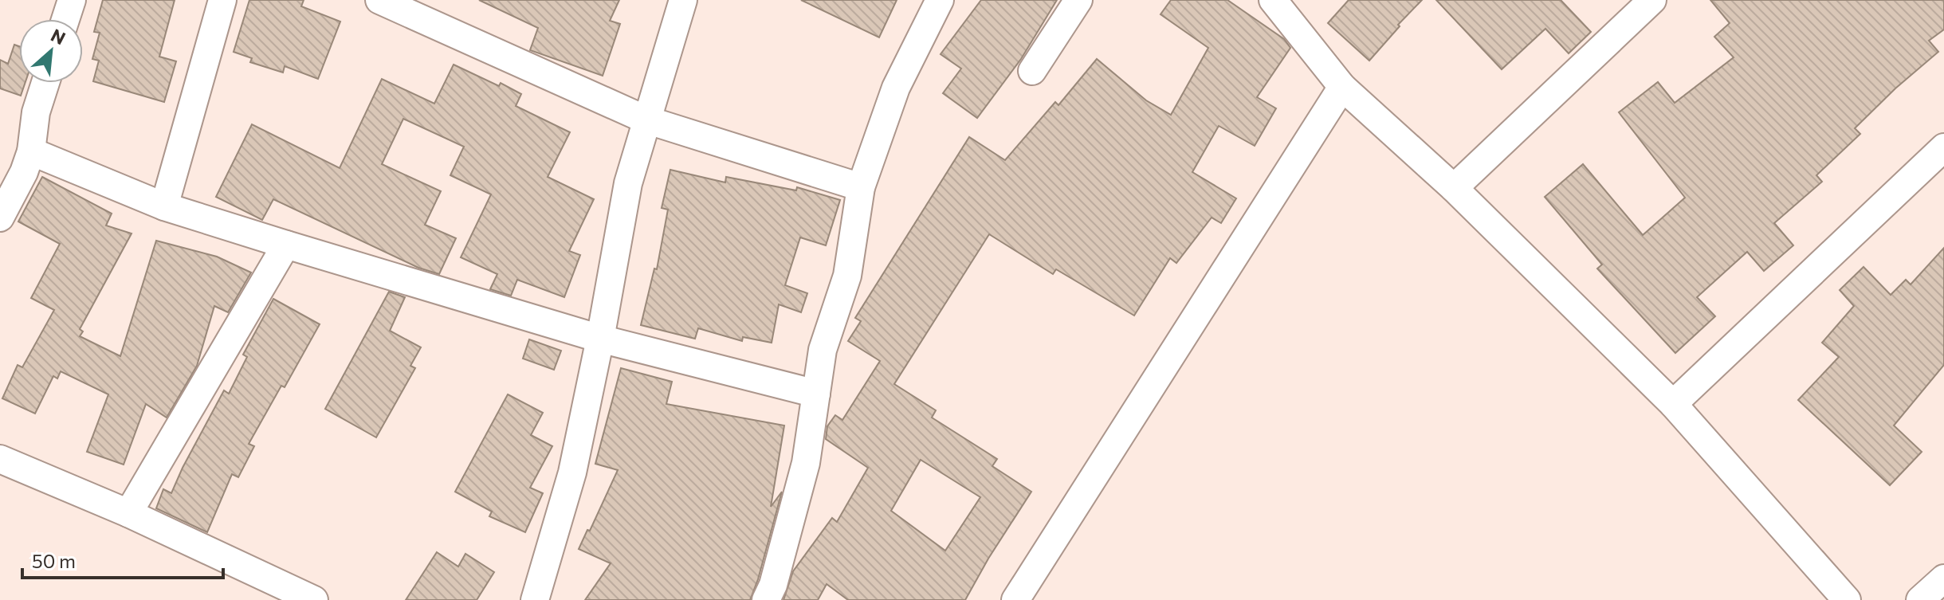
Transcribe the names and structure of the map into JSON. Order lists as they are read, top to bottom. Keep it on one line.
{"scale_bar":"50 m","north":"top right"}
